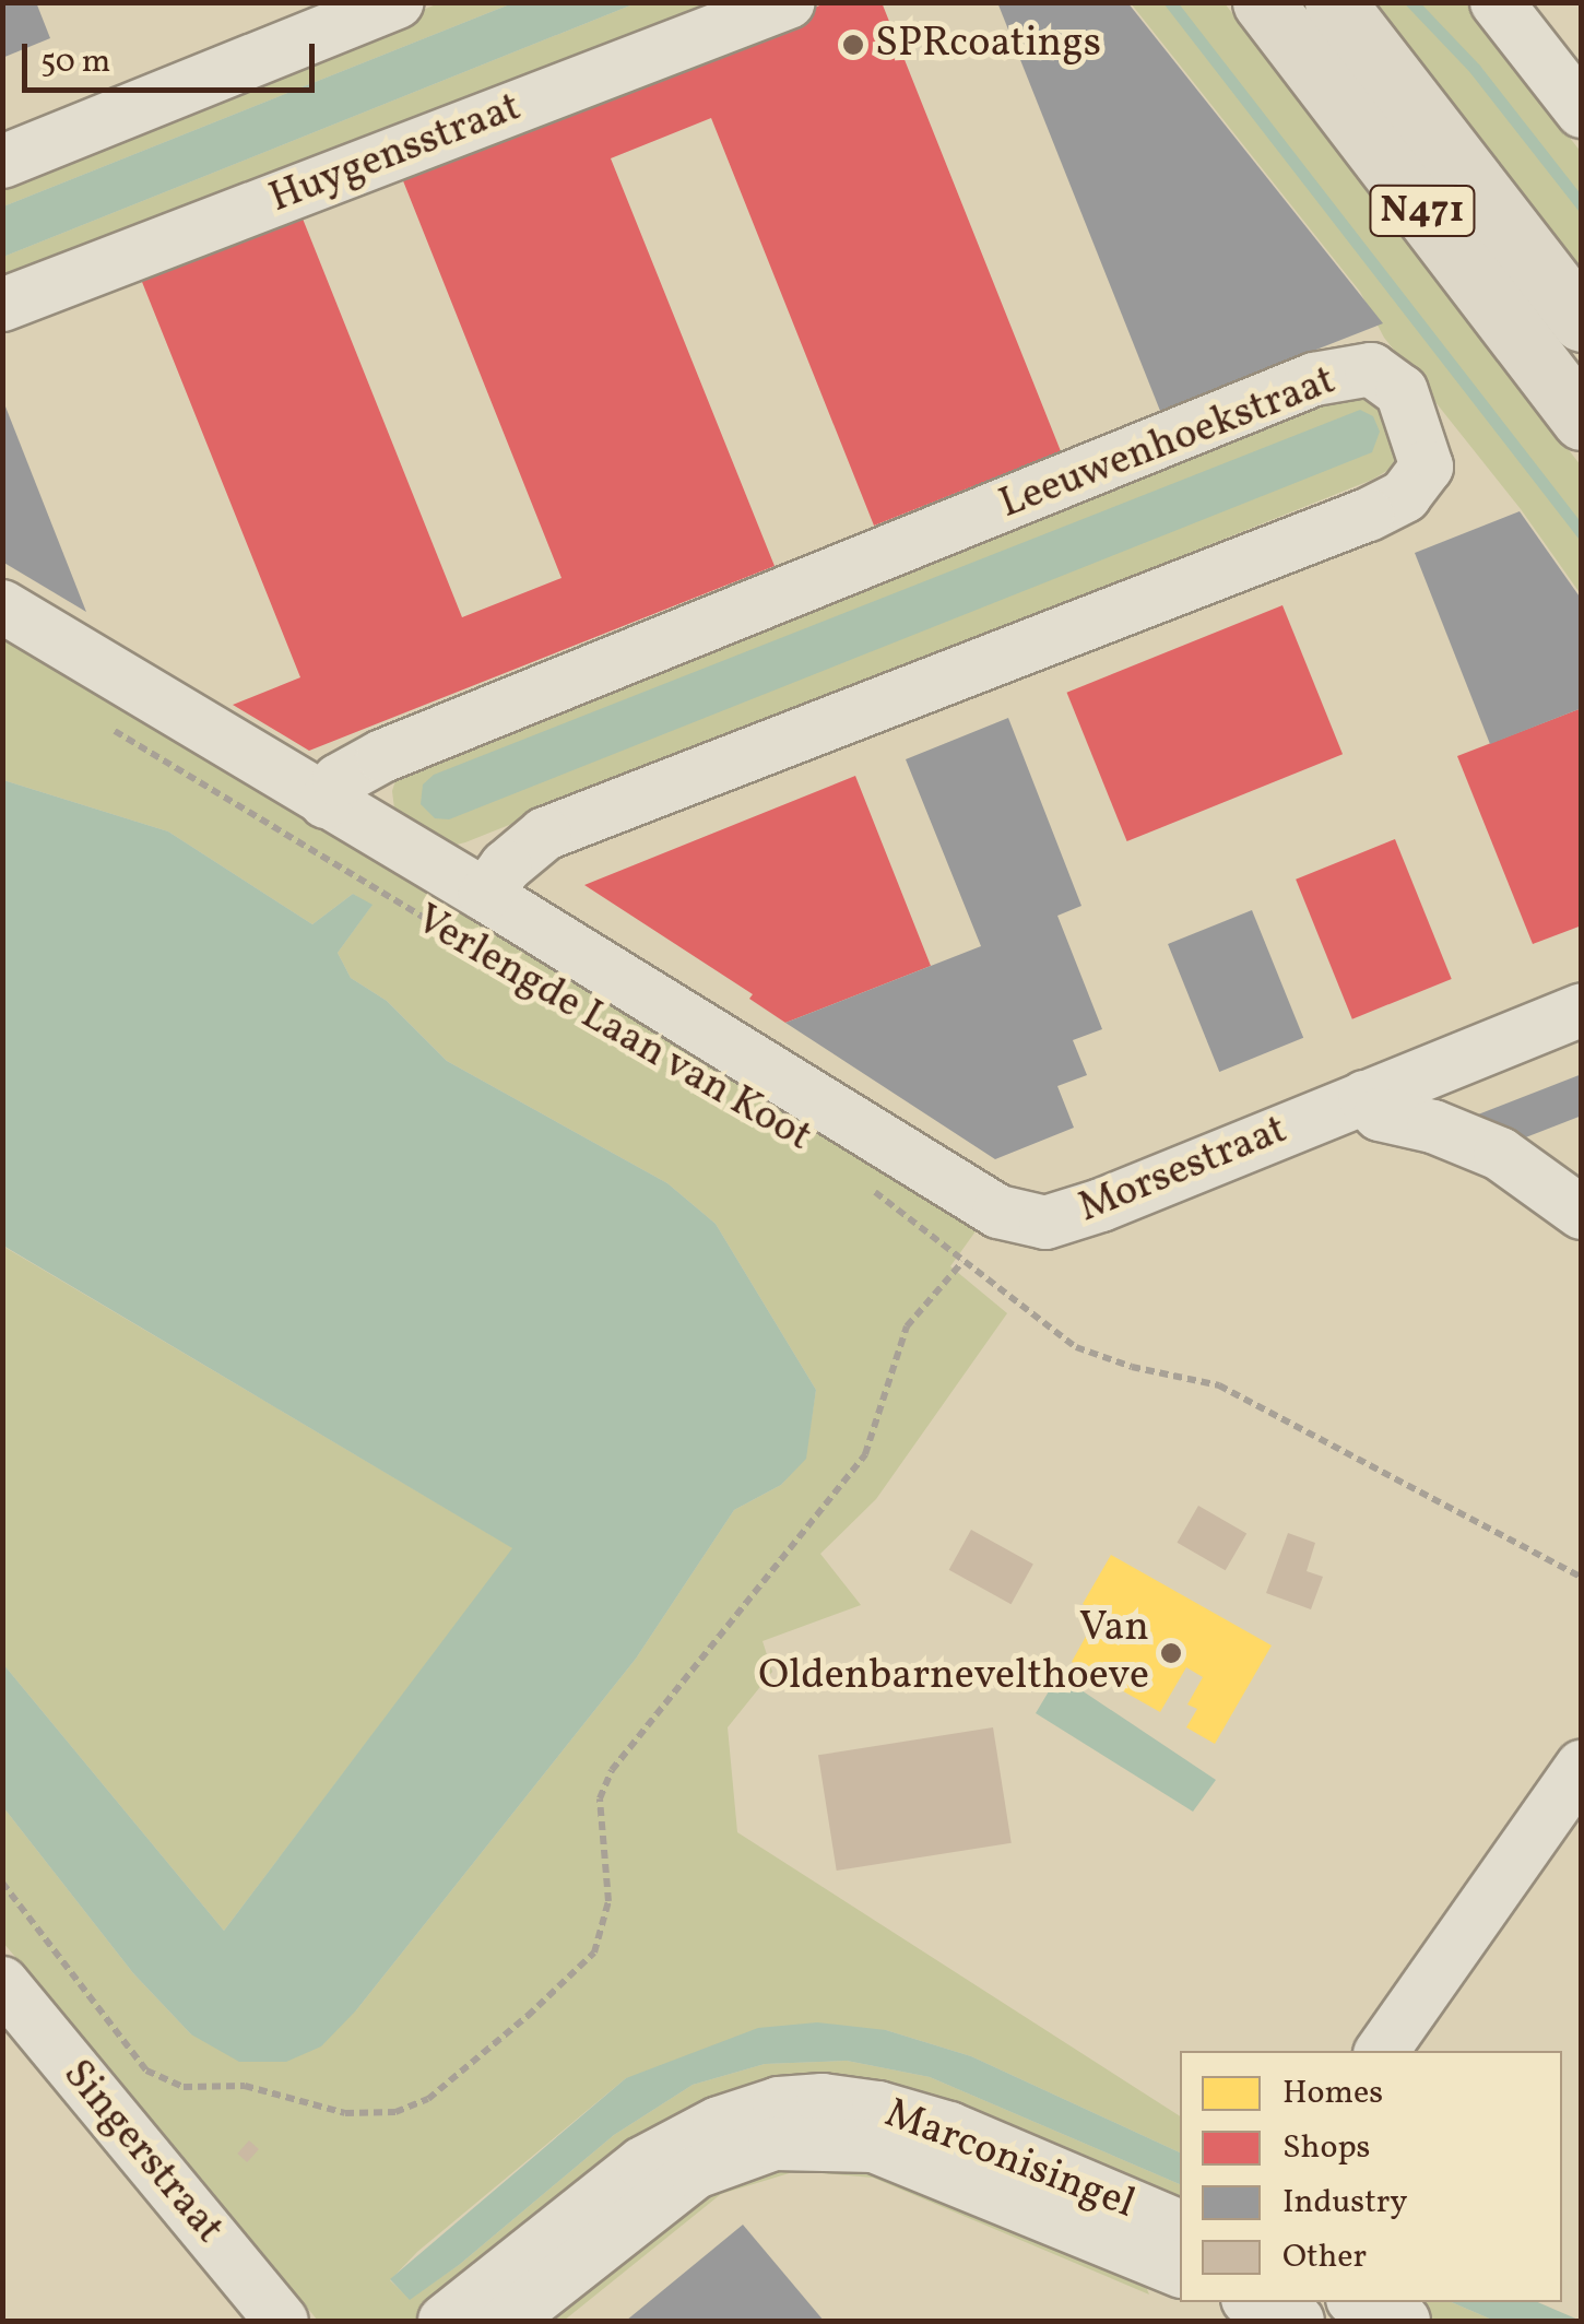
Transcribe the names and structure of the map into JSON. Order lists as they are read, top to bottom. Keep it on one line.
{"streets":{"main road":["N471"],"street":["Huygensstraat","Leeuwenhoekstraat","Verlengde Laan van Koot","Morsestraat","Singerstraat","Marconisingel"]},"crossings":[["Leeuwenhoekstraat","Verlengde Laan van Koot"],["Verlengde Laan van Koot","Morsestraat"]],"places":["SPRcoatings","Van Oldenbarnevelthoeve"],"legend":["Homes","Shops","Industry","Other"],"scale_bar":"50 m"}
